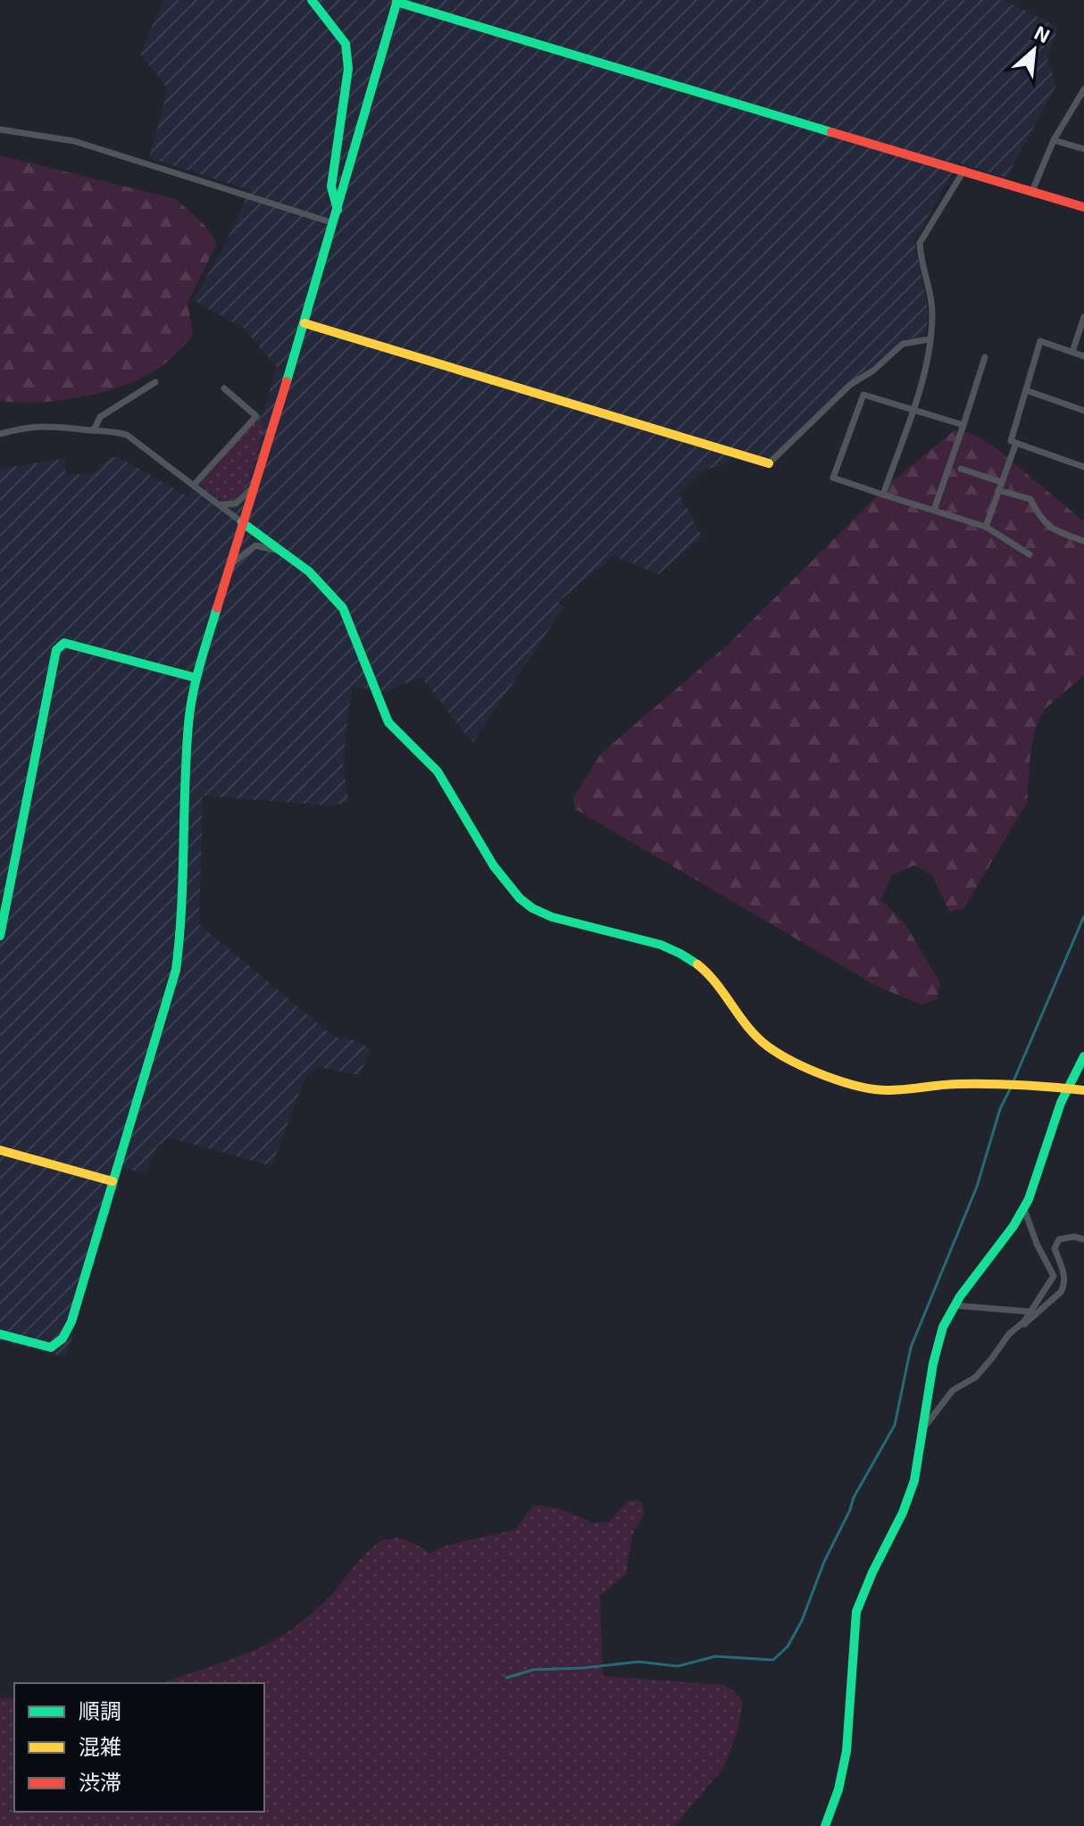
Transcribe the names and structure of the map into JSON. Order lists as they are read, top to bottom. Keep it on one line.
{"legend":["順調","混雑","渋滞"],"north":"top right"}
